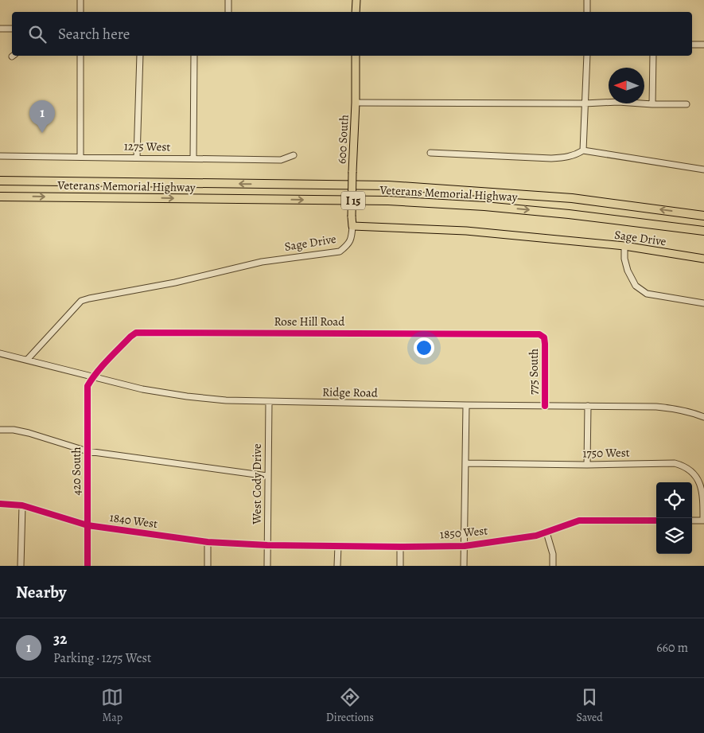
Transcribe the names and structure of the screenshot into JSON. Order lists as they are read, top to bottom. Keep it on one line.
{"streets":{"highway":["Veterans Memorial Highway","I 15"],"main road":["600 South","Sage Drive"],"street":["1275 West","Rose Hill Road","775 South","Ridge Road","1750 West","420 South","West Cody Drive","1840 West","1850 West"]},"crossings":[["600 South","Sage Drive"],["Sage Drive","Ridge Road"],["Rose Hill Road","775 South"],["Rose Hill Road","Ridge Road"],["Rose Hill Road","420 South"],["775 South","Ridge Road"],["Ridge Road","420 South"],["Ridge Road","West Cody Drive"],["420 South","1840 West"],["West Cody Drive","1840 West"],["West Cody Drive","1850 West"],["1840 West","1850 West"]],"north":"left","page":{"search":"Search here","pins":"1","heading":"Nearby","list":[{"mark":"1","name":"32","note":"Parking · 1275 West","value":"660 m"}],"nav":["Map","Directions","Saved"]}}
